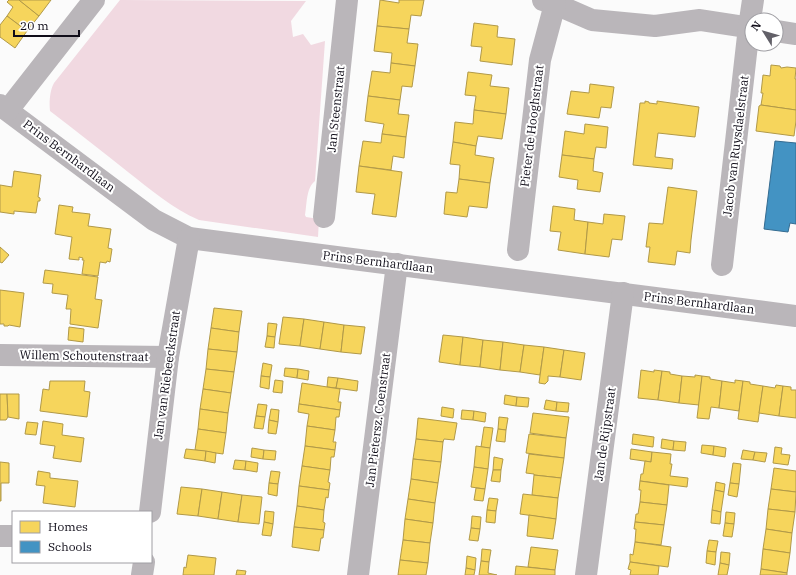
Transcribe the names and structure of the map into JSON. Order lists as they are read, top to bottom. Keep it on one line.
{"streets":{"street":["Jan Steenstraat","Pieter de Hooghstraat","Jacob van Ruysdaelstraat","Prins Bernhardlaan","Willem Schoutenstraat","Jan van Riebeeckstraat","Jan Pietersz. Coenstraat","Jan de Rijpstraat"]},"crossings":[["Prins Bernhardlaan","Jan van Riebeeckstraat"],["Prins Bernhardlaan","Jan Pietersz. Coenstraat"],["Prins Bernhardlaan","Jan de Rijpstraat"],["Willem Schoutenstraat","Jan van Riebeeckstraat"]],"legend":["Homes","Schools"],"scale_bar":"20 m","north":"top left"}
